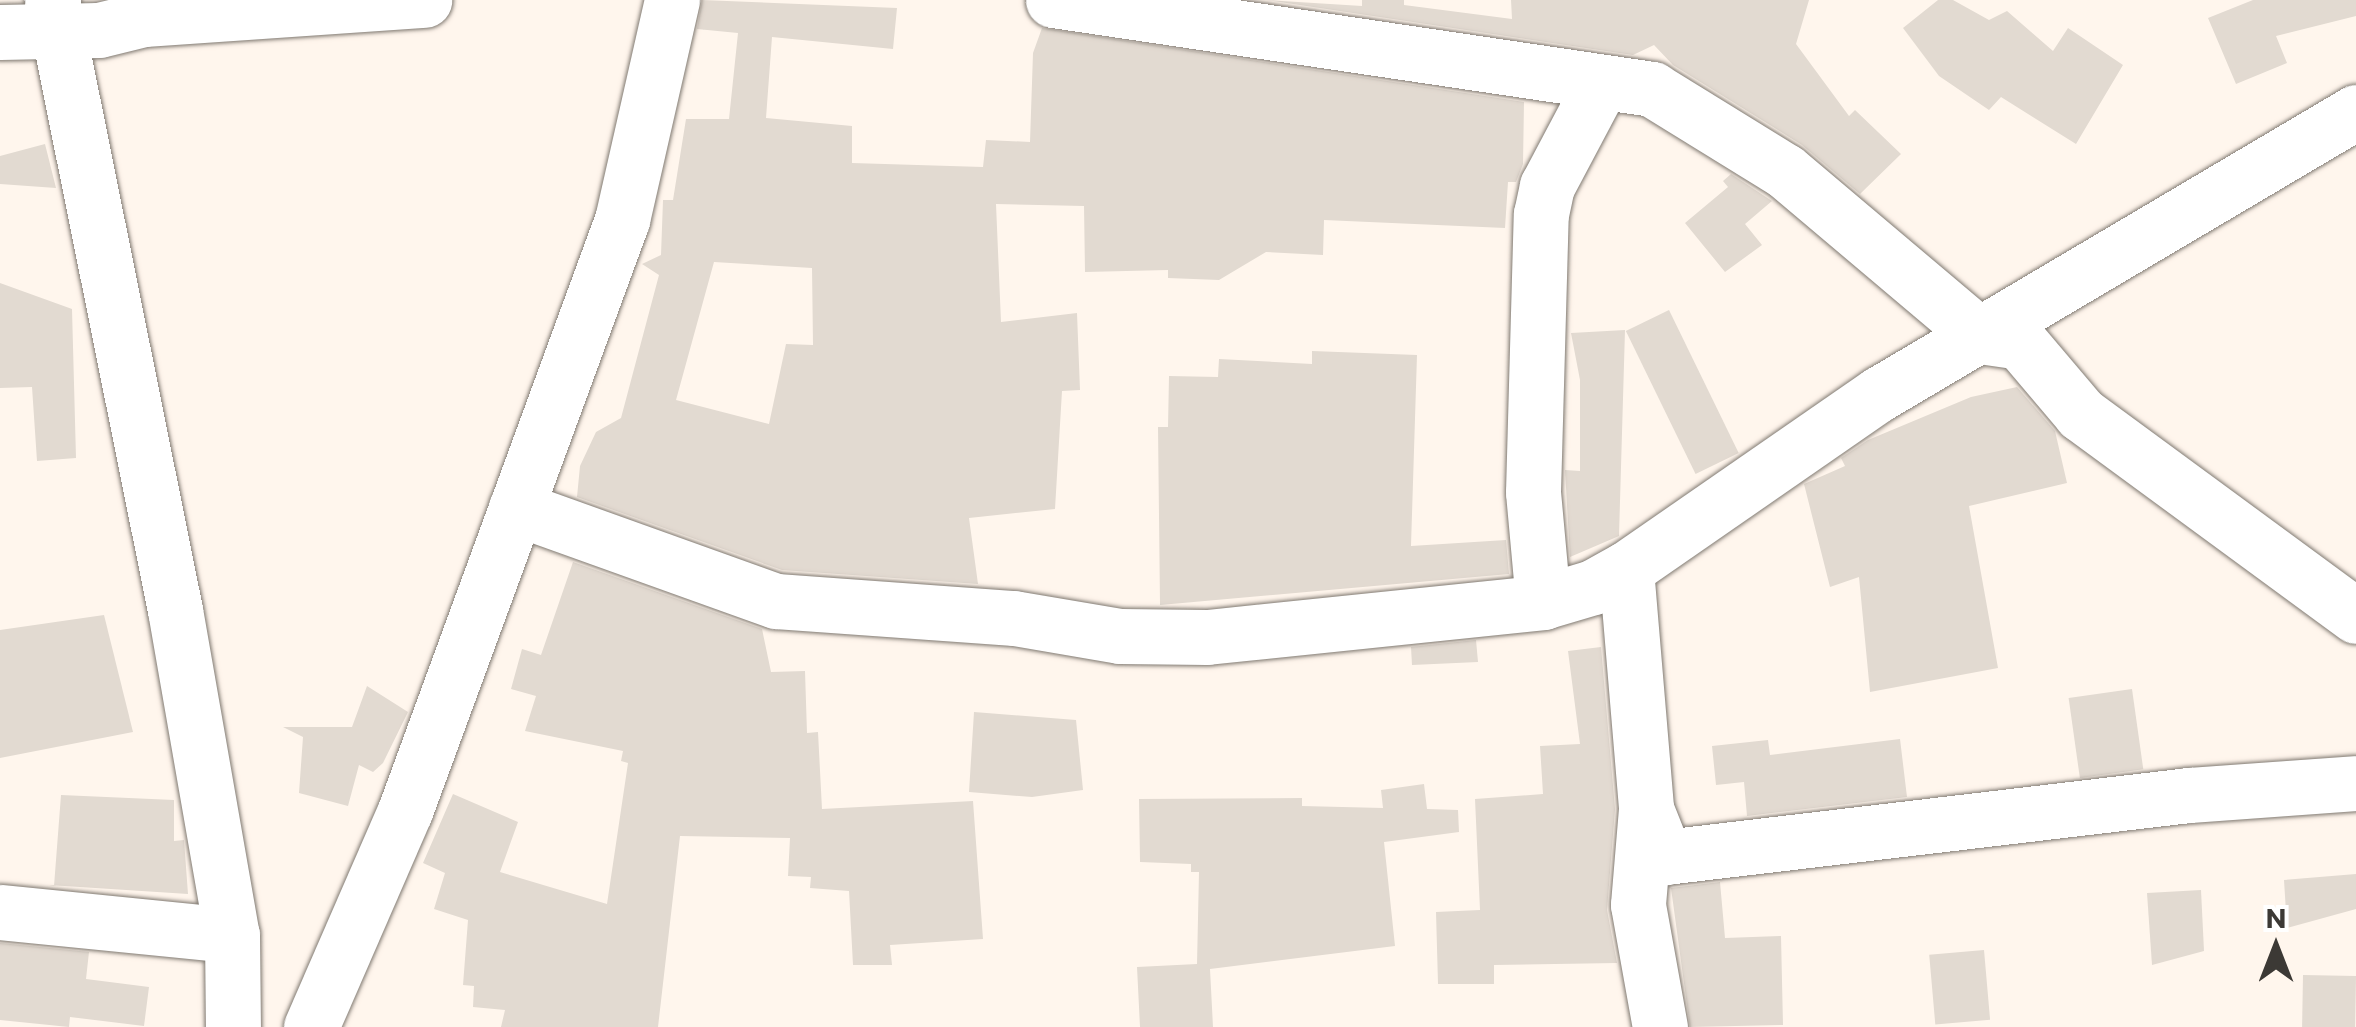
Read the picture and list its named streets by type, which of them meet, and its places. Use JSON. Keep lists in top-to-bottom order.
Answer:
{
  "north": "top"
}
